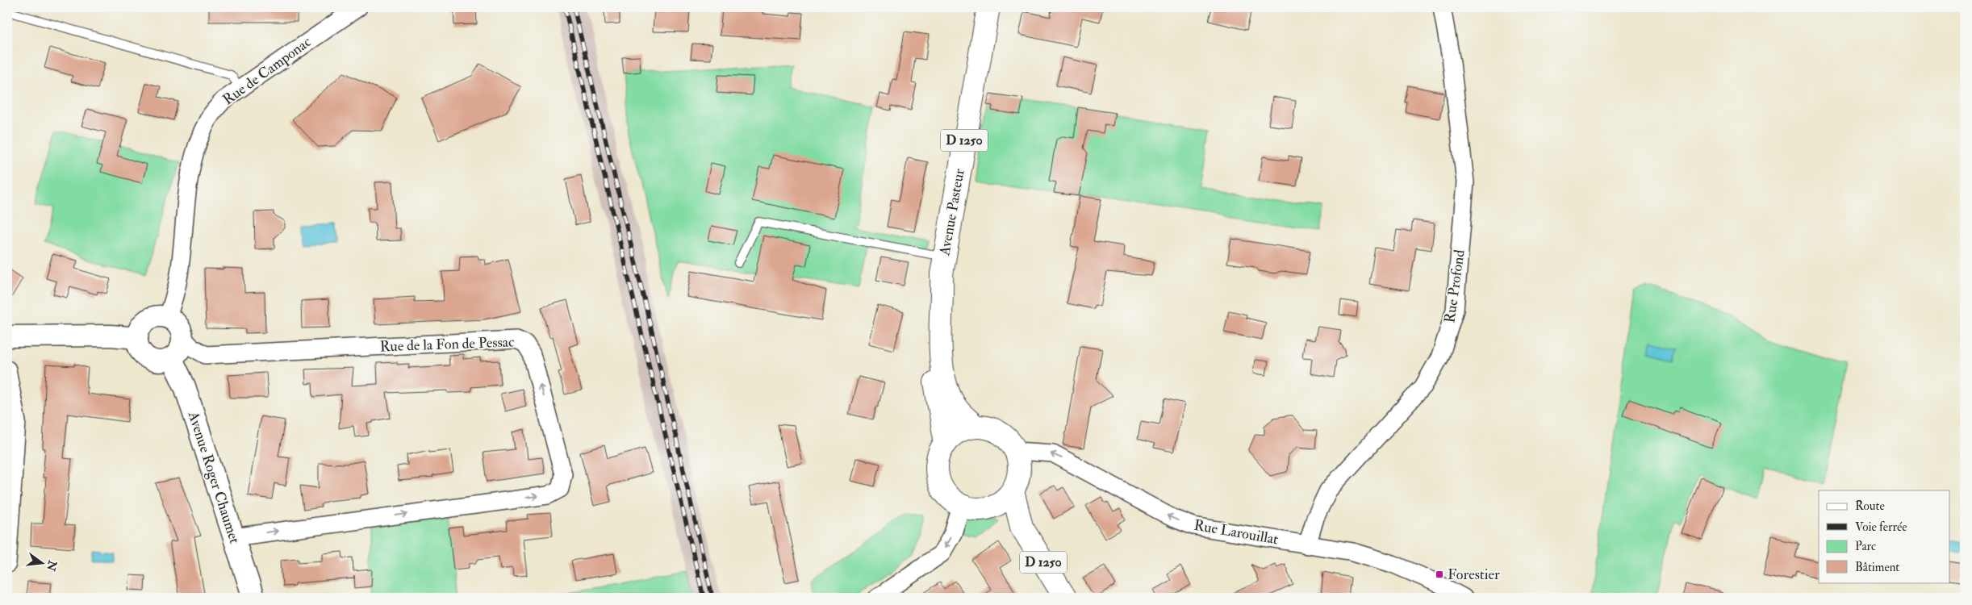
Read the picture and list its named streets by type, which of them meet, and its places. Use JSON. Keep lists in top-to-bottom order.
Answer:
{
  "streets": {
    "main road": ["D 1250", "Avenue Pasteur"],
    "street": [
      "Rue de Camponac",
      "Rue Profond",
      "Rue de la Fon de Pessac",
      "Avenue Roger Chaumet",
      "Rue Larouillat"
    ]
  },
  "crossings": [
    ["Rue de Camponac", "Rue de la Fon de Pessac"],
    ["Rue de Camponac", "Avenue Roger Chaumet"],
    ["D 1250", "Avenue Pasteur"],
    ["D 1250", "Rue Larouillat"],
    ["Avenue Pasteur", "Rue Larouillat"],
    ["Rue Profond", "Rue Larouillat"],
    ["Rue de la Fon de Pessac", "Avenue Roger Chaumet"]
  ],
  "one_way": ["Rue Larouillat"],
  "places": {
    "transit": ["Forestier"]
  },
  "legend": [
    "Route",
    "Voie ferrée",
    "Parc",
    "Bâtiment"
  ],
  "north": "right"
}
